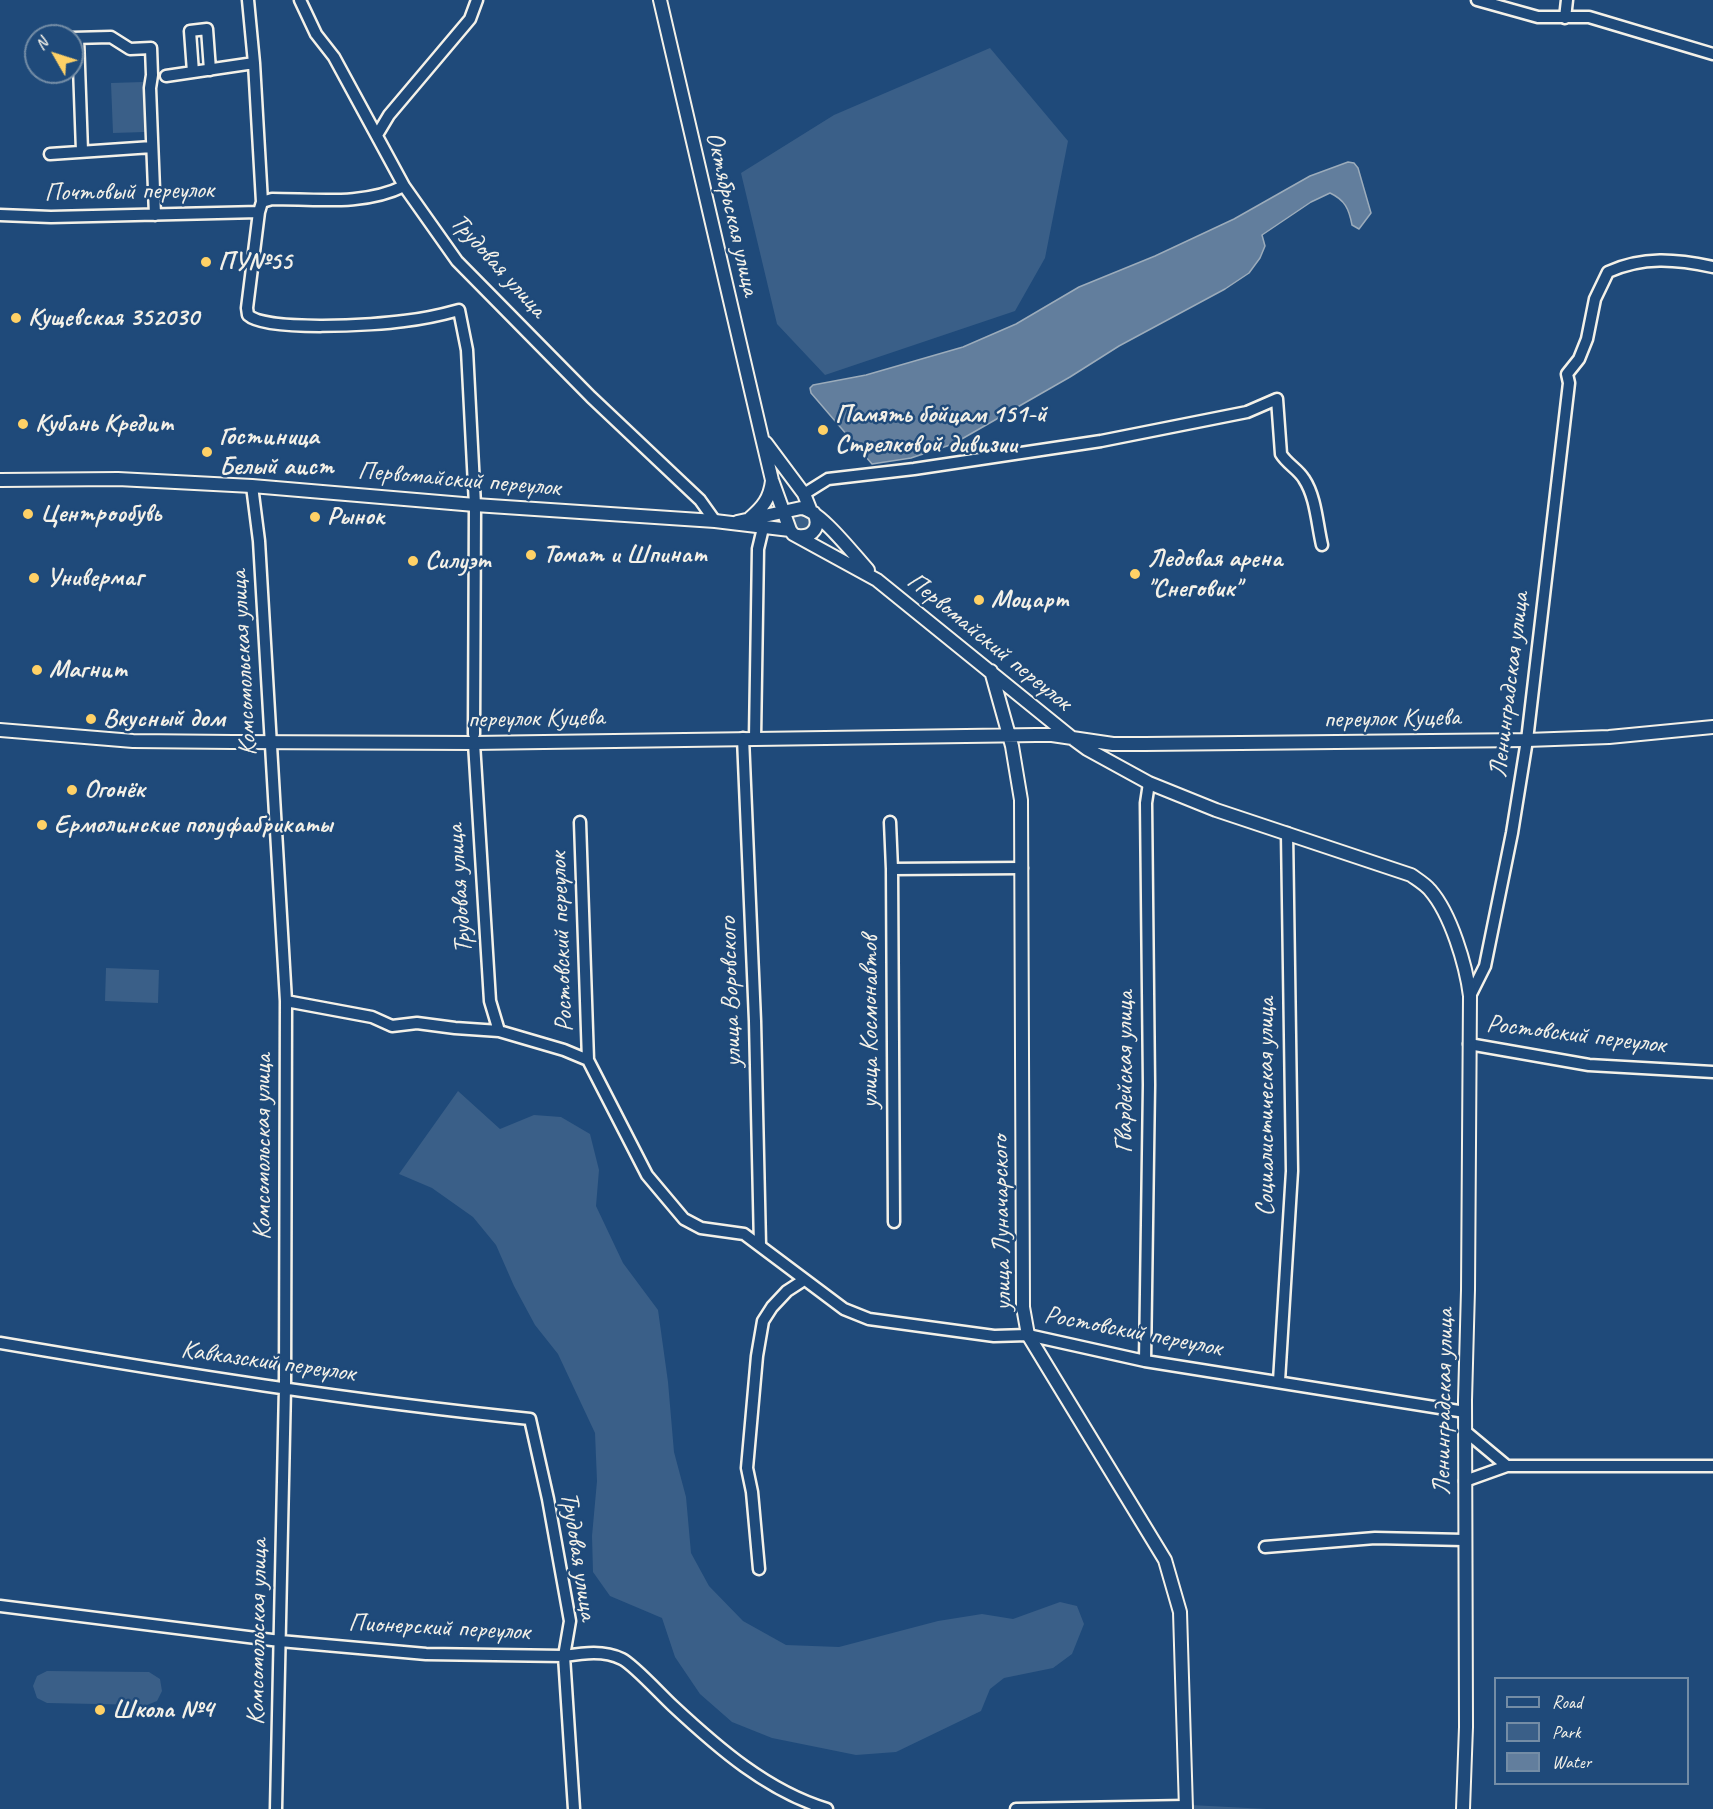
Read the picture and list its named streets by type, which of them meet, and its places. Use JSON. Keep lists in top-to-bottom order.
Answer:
{
  "streets": {
    "street": [
      "Почтовый переулок",
      "Октябрьская улица",
      "Трудовая улица",
      "Первомайский переулок",
      "Комсомольская улица",
      "Ленинградская улица",
      "переулок Куцева",
      "Ростовский переулок",
      "улица Воровского",
      "улица Космонавтов",
      "Гвардейская улица",
      "Социалистическая улица",
      "улица Луначарского",
      "Кавказский переулок",
      "Пионерский переулок"
    ]
  },
  "crossings": [
    ["Почтовый переулок", "Трудовая улица"],
    ["Октябрьская улица", "Первомайский переулок"],
    ["Трудовая улица", "Первомайский переулок"],
    ["Трудовая улица", "переулок Куцева"],
    ["Трудовая улица", "Ростовский переулок"],
    ["Трудовая улица", "Кавказский переулок"],
    ["Трудовая улица", "Пионерский переулок"],
    ["Первомайский переулок", "Комсомольская улица"],
    ["Первомайский переулок", "переулок Куцева"],
    ["Первомайский переулок", "улица Воровского"],
    ["Первомайский переулок", "улица Луначарского"],
    ["Комсомольская улица", "переулок Куцева"],
    ["Комсомольская улица", "Ростовский переулок"],
    ["Комсомольская улица", "Кавказский переулок"],
    ["Комсомольская улица", "Пионерский переулок"],
    ["Ленинградская улица", "переулок Куцева"],
    ["Ленинградская улица", "Ростовский переулок"],
    ["переулок Куцева", "улица Воровского"],
    ["переулок Куцева", "Гвардейская улица"],
    ["переулок Куцева", "Социалистическая улица"],
    ["переулок Куцева", "улица Луначарского"],
    ["Ростовский переулок", "улица Воровского"],
    ["Ростовский переулок", "Гвардейская улица"],
    ["Ростовский переулок", "Социалистическая улица"],
    ["Ростовский переулок", "улица Луначарского"]
  ],
  "places": [
    "ПУ№55",
    "Кущевская 352030",
    "Кубань Кредит",
    "Память бойцам 151-й Стрелковой дивизии",
    "Гостиница Белый аист",
    "Центрообувь",
    "Рынок",
    "Томат и Шпинат",
    "Силуэт",
    "Ледовая арена \"Снеговик\"",
    "Универмаг",
    "Моцарт",
    "Магнит",
    "Вкусный дом",
    "Огонёк",
    "Ермолинские полуфабрикаты",
    "Школа №4"
  ],
  "legend": ["Road", "Park", "Water"],
  "north": "top left"
}
